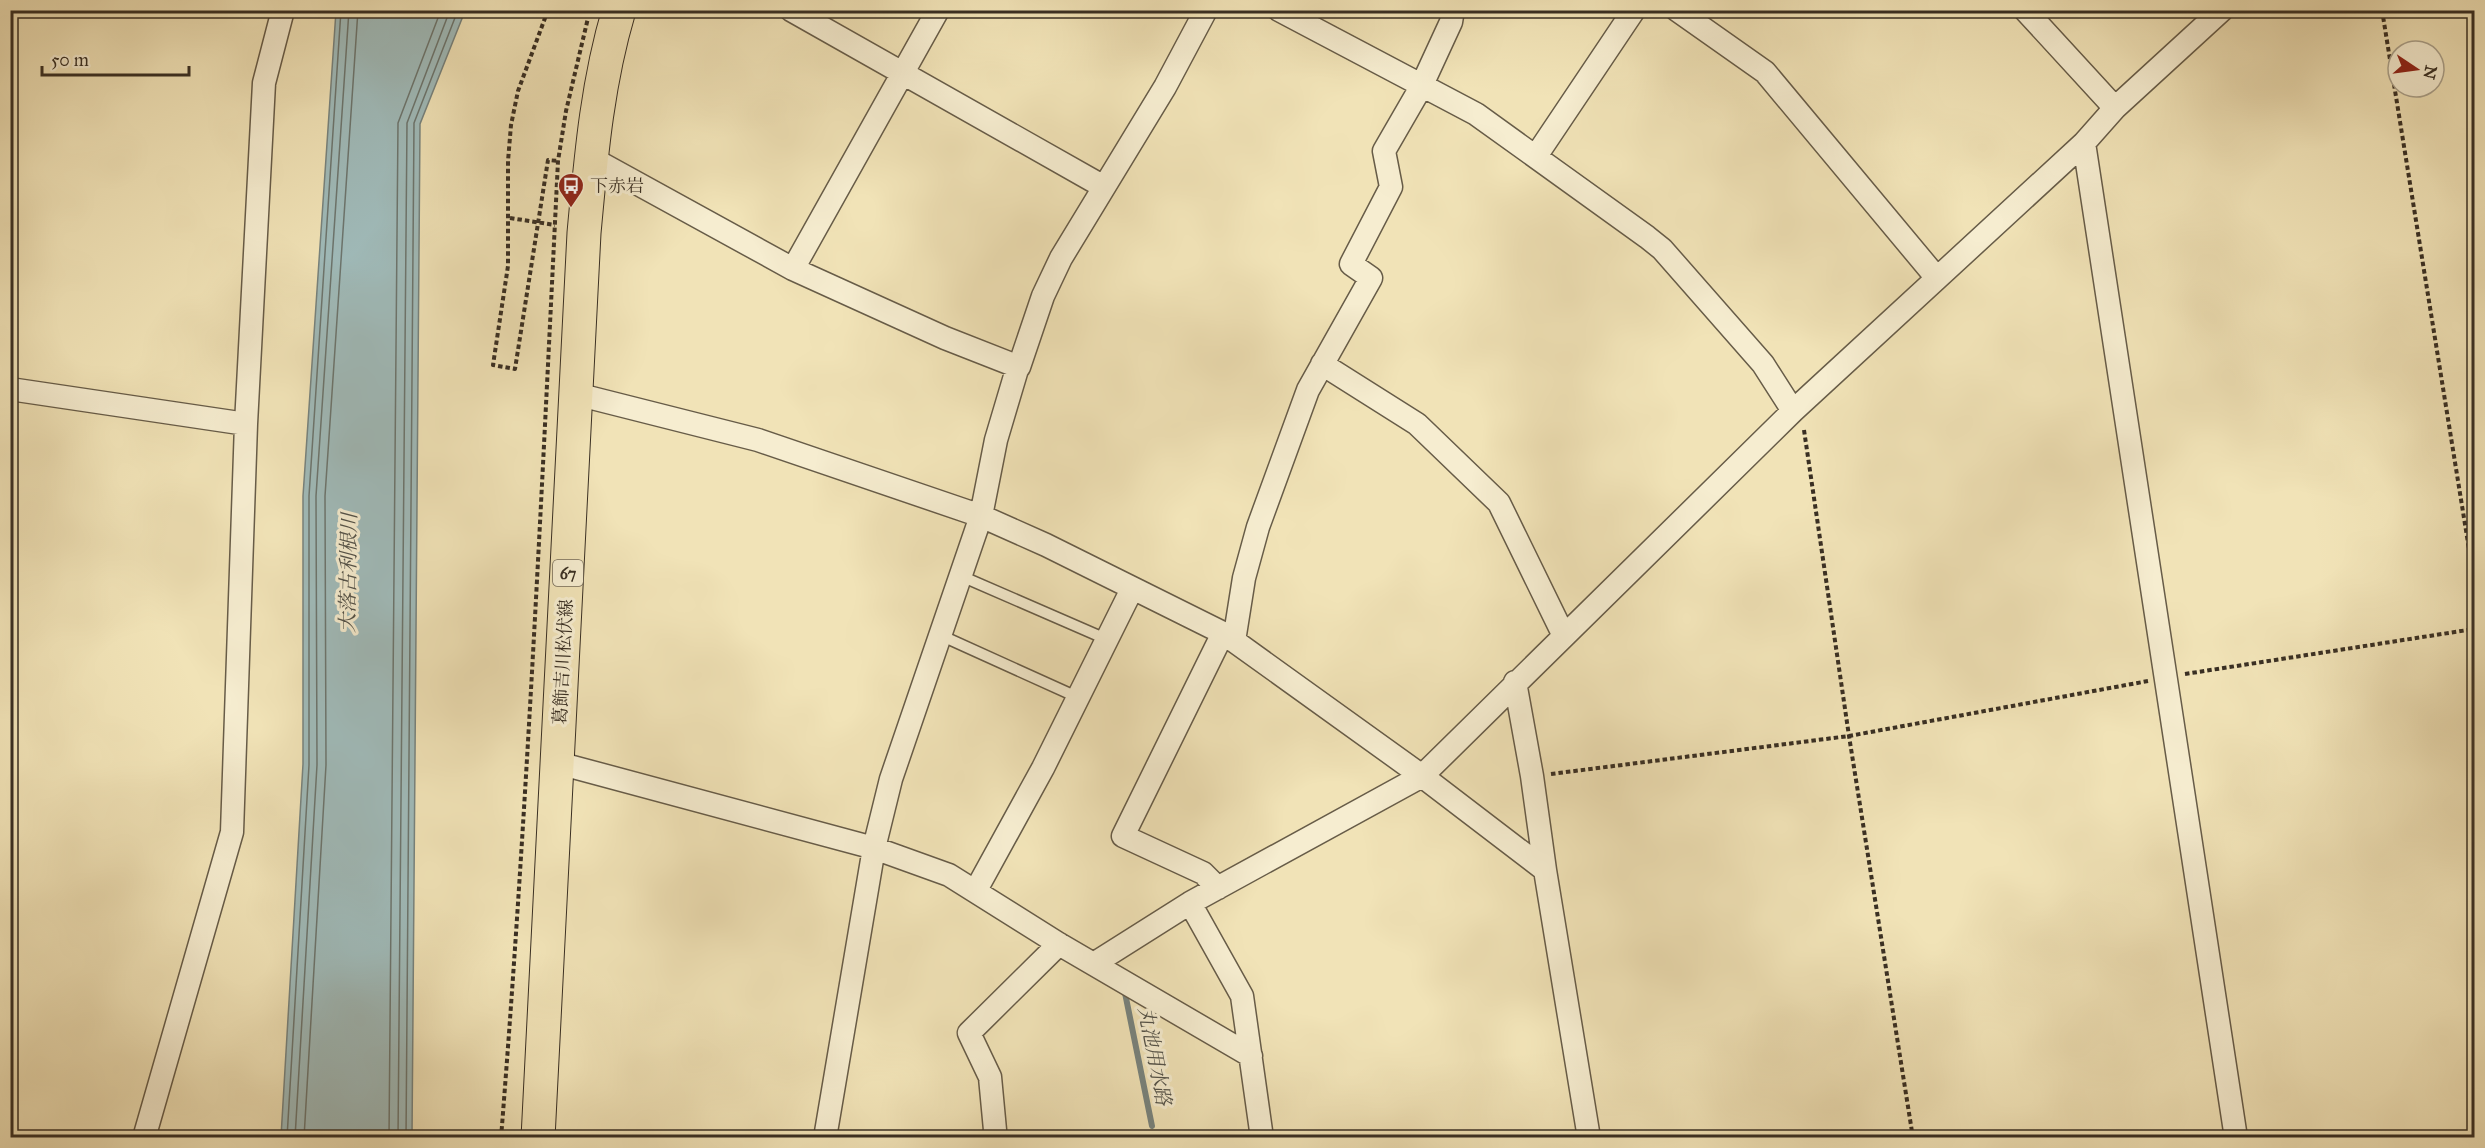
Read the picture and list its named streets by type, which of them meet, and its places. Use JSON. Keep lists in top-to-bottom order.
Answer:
{
  "streets": {
    "main road": ["67", "葛飾吉川松伏線"]
  },
  "water": ["大落古利根川", "丸池用水路"],
  "places": {
    "bus stop": ["下赤岩"]
  },
  "scale_bar": "50 m",
  "north": "right"
}
